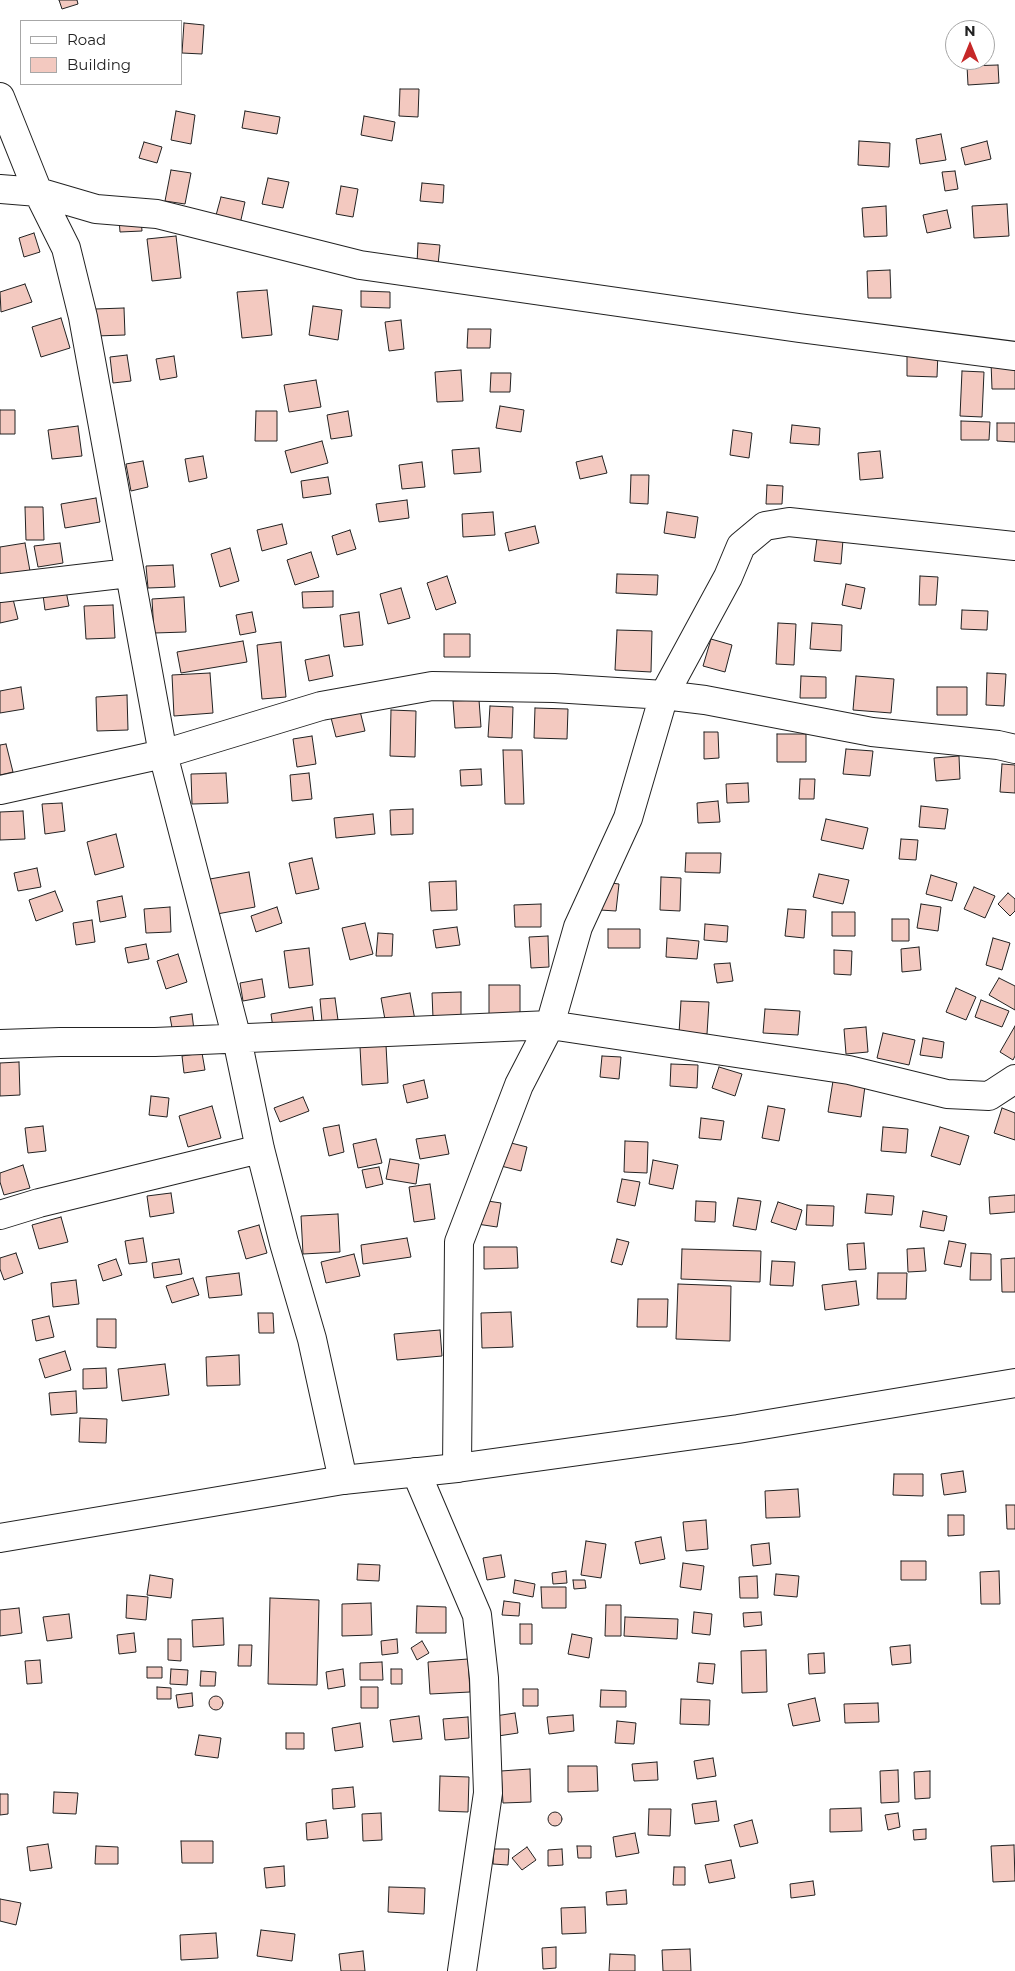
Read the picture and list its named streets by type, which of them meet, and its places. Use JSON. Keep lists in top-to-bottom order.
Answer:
{
  "legend": ["Road", "Building"],
  "north": "top"
}
